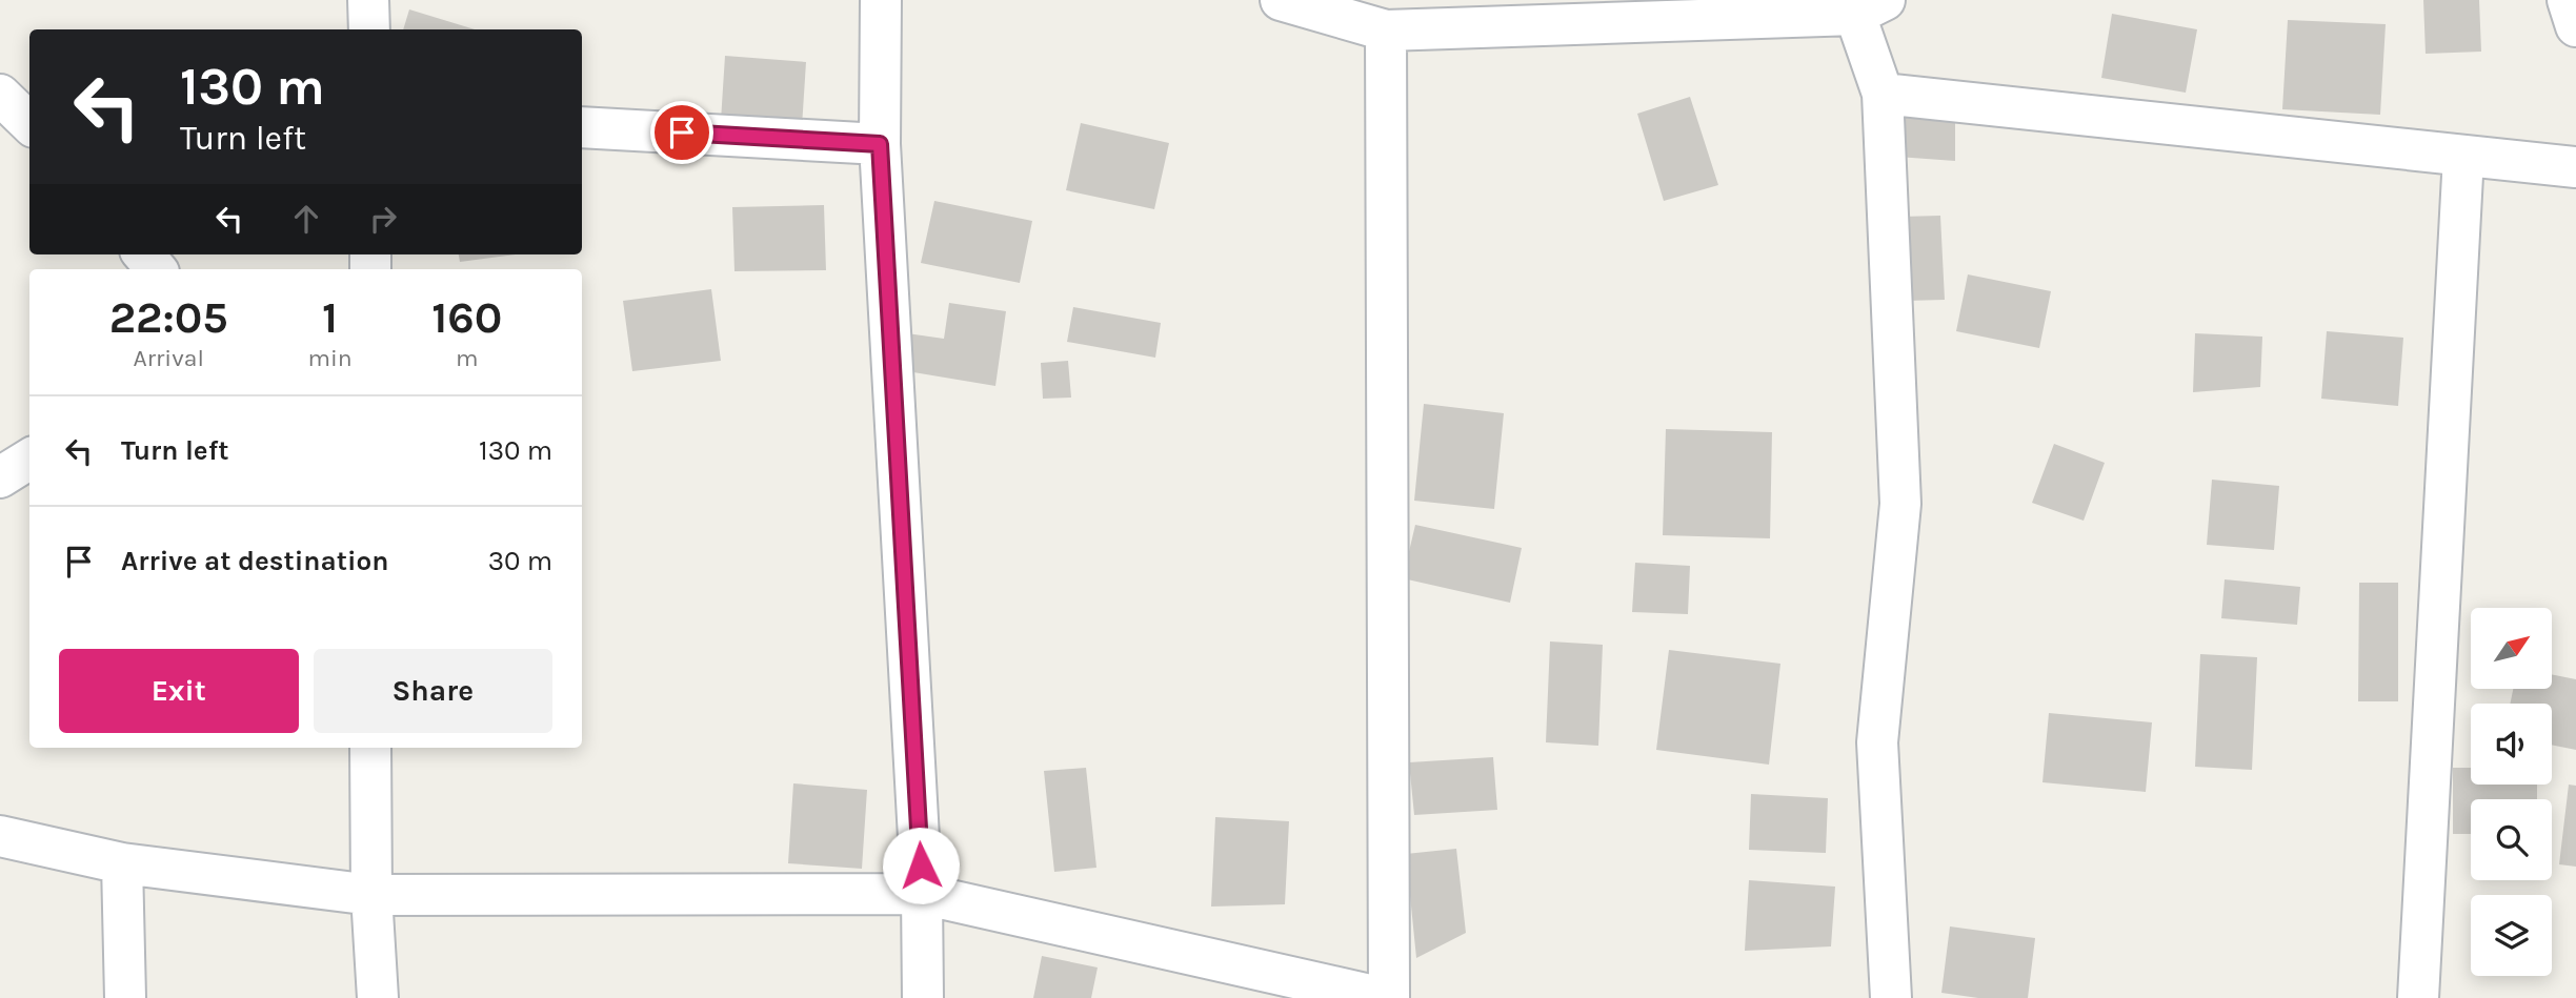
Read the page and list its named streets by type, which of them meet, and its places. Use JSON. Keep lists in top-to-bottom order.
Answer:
{
  "north": "top right",
  "page": {
    "turn": ["130 m", "Turn left"],
    "eta": [
      "22:05",
      "Arrival",
      "1",
      "min",
      "160",
      "m"
    ],
    "list": [
      {
        "name": "Turn left",
        "value": "130 m"
      },
      {
        "name": "Arrive at destination",
        "value": "30 m"
      }
    ],
    "buttons": ["Exit", "Share"]
  }
}
